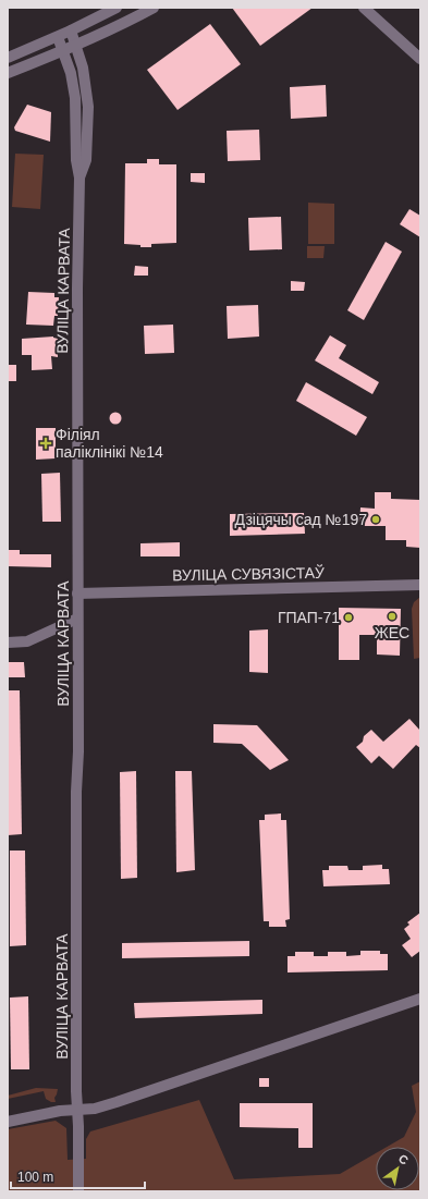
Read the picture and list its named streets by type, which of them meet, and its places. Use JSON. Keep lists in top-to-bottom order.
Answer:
{
  "streets": {
    "street": ["ВУЛІЦА КАРВАТА", "ВУЛІЦА СУВЯЗІСТАЎ"]
  },
  "crossings": [
    ["ВУЛІЦА КАРВАТА", "ВУЛІЦА СУВЯЗІСТАЎ"]
  ],
  "places": {
    "health": ["Філіял паліклінікі №14"],
    "other": ["Дзіцячы сад №197", "ЖЕС", "ГПАП-71"]
  },
  "scale_bar": "100 m",
  "north": "top right"
}
